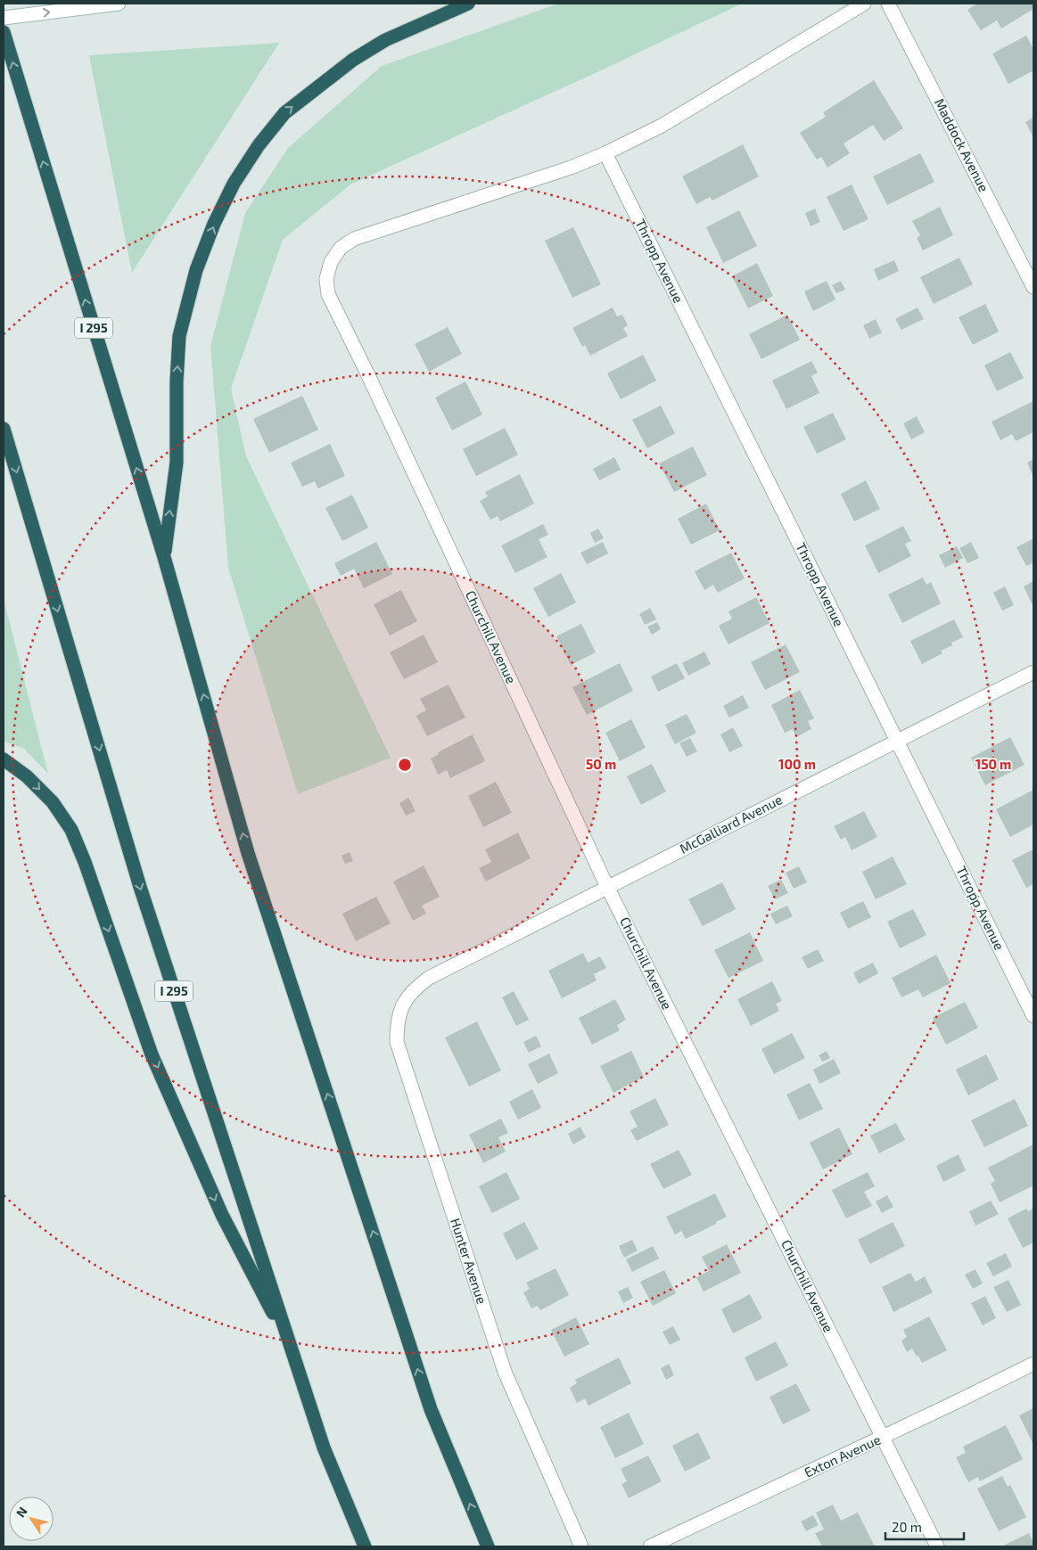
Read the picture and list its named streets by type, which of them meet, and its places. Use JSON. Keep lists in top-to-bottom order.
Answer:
{
  "streets": {
    "highway": ["I 295"],
    "street": [
      "Maddock Avenue",
      "Thropp Avenue",
      "Churchill Avenue",
      "McGalliard Avenue",
      "Hunter Avenue",
      "Exton Avenue"
    ]
  },
  "crossings": [
    ["Thropp Avenue", "Churchill Avenue"],
    ["Thropp Avenue", "McGalliard Avenue"],
    ["Churchill Avenue", "McGalliard Avenue"],
    ["Churchill Avenue", "Exton Avenue"],
    ["McGalliard Avenue", "Hunter Avenue"]
  ],
  "scale_bar": "20 m",
  "north": "top left",
  "rings": ["50 m", "100 m", "150 m"]
}
